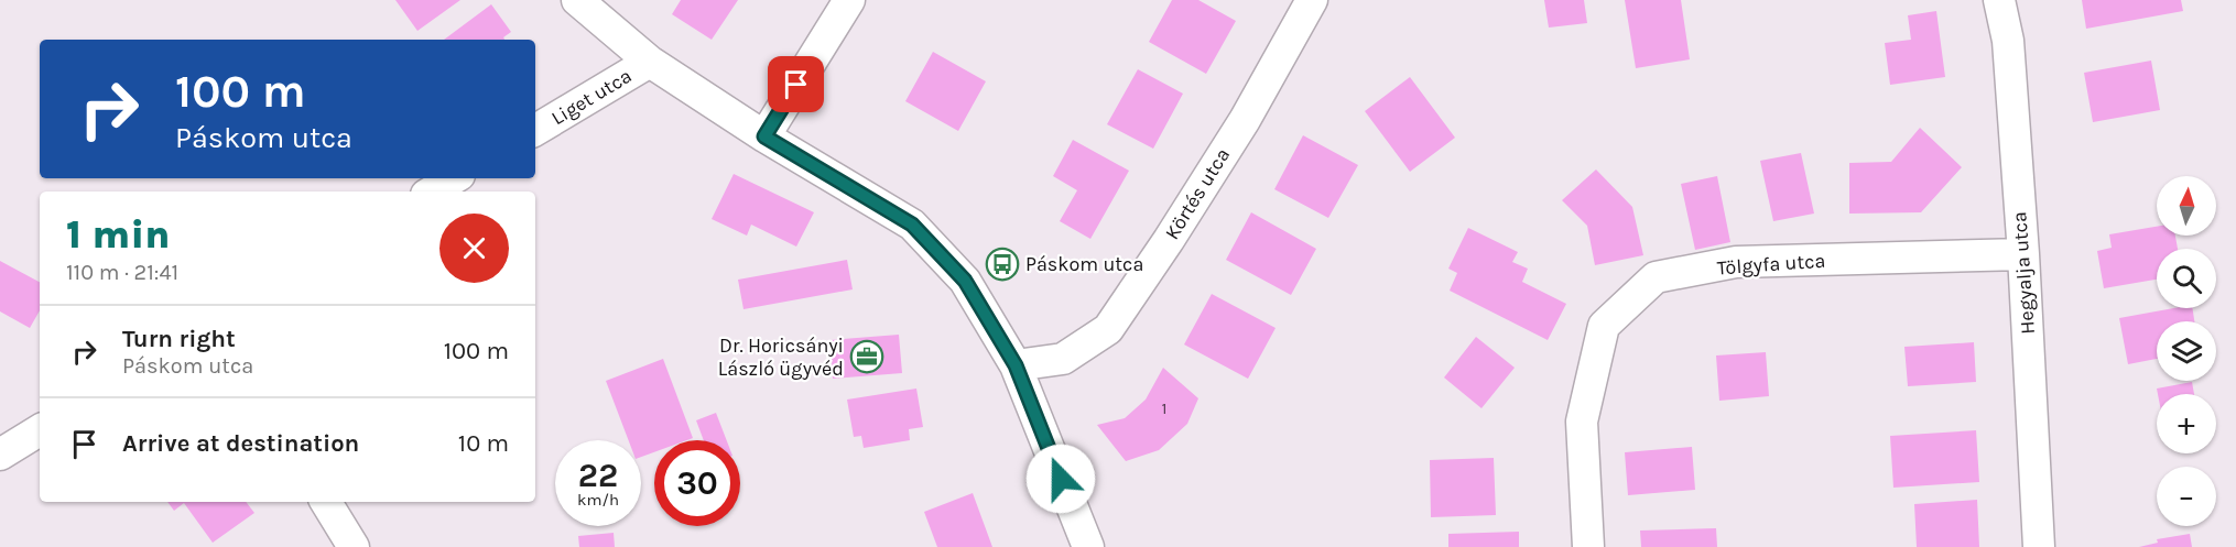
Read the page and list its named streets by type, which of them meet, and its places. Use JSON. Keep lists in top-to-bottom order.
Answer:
{
  "streets": {
    "street": [
      "Liget utca",
      "Körtés utca",
      "Tölgyfa utca",
      "Hegyalja utca"
    ]
  },
  "crossings": [
    ["Tölgyfa utca", "Hegyalja utca"]
  ],
  "places": {
    "bus stop": ["Páskom utca"],
    "office": ["Dr. Horicsányi László ügyvéd"]
  },
  "house_numbers": ["1"],
  "north": "top",
  "page": {
    "turn": ["100 m", "Páskom utca"],
    "map_buttons": ["+", "−"],
    "heading": ["1 min", "110 m · 21:41"],
    "list": [
      {
        "name": "Turn right",
        "note": "Páskom utca",
        "value": "100 m"
      },
      {
        "name": "Arrive at destination",
        "value": "10 m"
      }
    ],
    "speed": "22 km/h",
    "limit": "30"
  }
}
